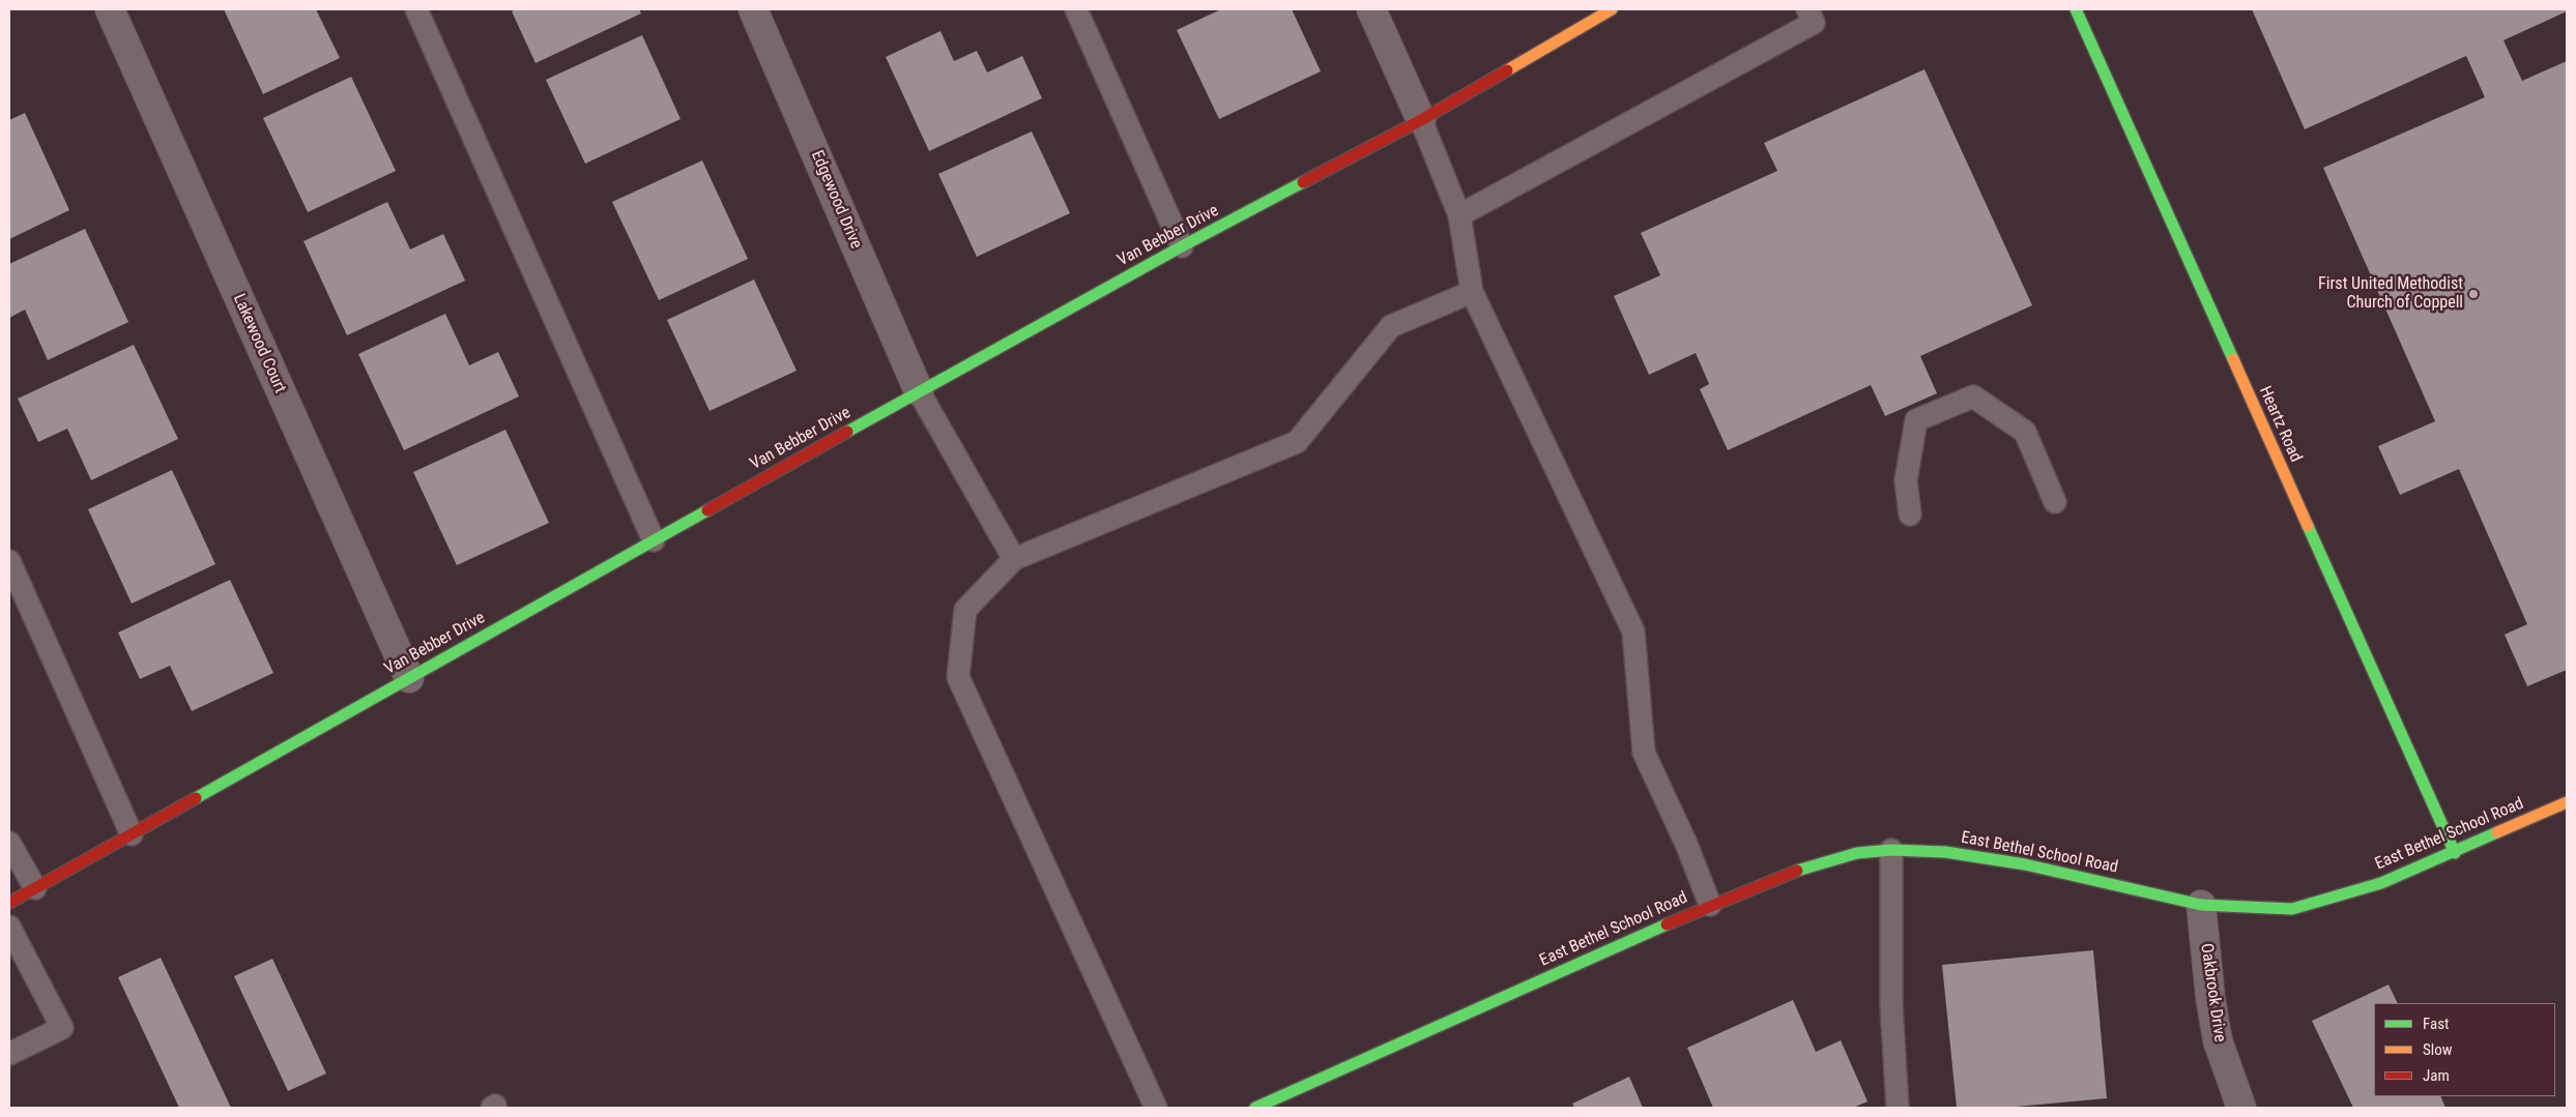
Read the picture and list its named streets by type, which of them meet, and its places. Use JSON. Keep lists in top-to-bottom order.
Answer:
{
  "streets": {
    "street": [
      "Edgewood Drive",
      "Van Bebber Drive",
      "Lakewood Court",
      "Heartz Road",
      "East Bethel School Road",
      "Oakbrook Drive"
    ]
  },
  "crossings": [
    ["Edgewood Drive", "Van Bebber Drive"],
    ["Van Bebber Drive", "Lakewood Court"],
    ["Heartz Road", "East Bethel School Road"],
    ["East Bethel School Road", "Oakbrook Drive"]
  ],
  "places": ["First United Methodist Church of Coppell"],
  "legend": ["Fast", "Slow", "Jam"]
}
